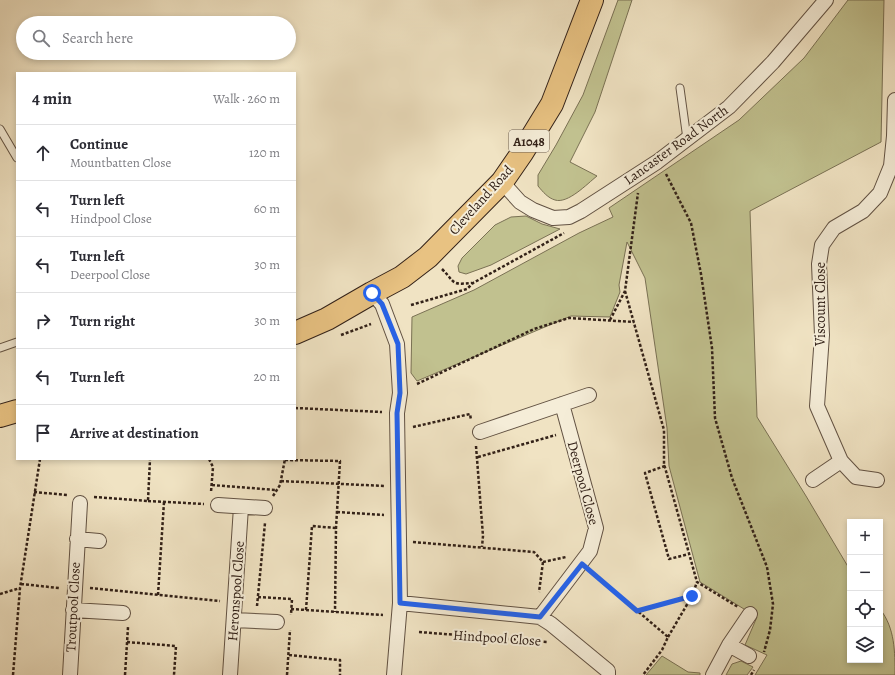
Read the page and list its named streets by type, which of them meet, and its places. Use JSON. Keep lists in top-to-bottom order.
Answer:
{
  "streets": {
    "main road": ["A1048", "Cleveland Road"],
    "street": [
      "Lancaster Road North",
      "Viscount Close",
      "Deerpool Close",
      "Heronspool Close",
      "Troutpool Close",
      "Hindpool Close"
    ]
  },
  "crossings": [
    ["Lancaster Road North", "Cleveland Road"],
    ["Deerpool Close", "Hindpool Close"]
  ],
  "page": {
    "search": "Search here",
    "heading": ["4 min", "Walk · 260 m"],
    "list": [
      ["Continue", "Mountbatten Close", "120 m"],
      ["Turn left", "Hindpool Close", "60 m"],
      ["Turn left", "Deerpool Close", "30 m"],
      ["Turn right", "30 m"],
      ["Turn left", "20 m"],
      "Arrive at destination"
    ],
    "map_buttons": ["+", "−"]
  }
}
